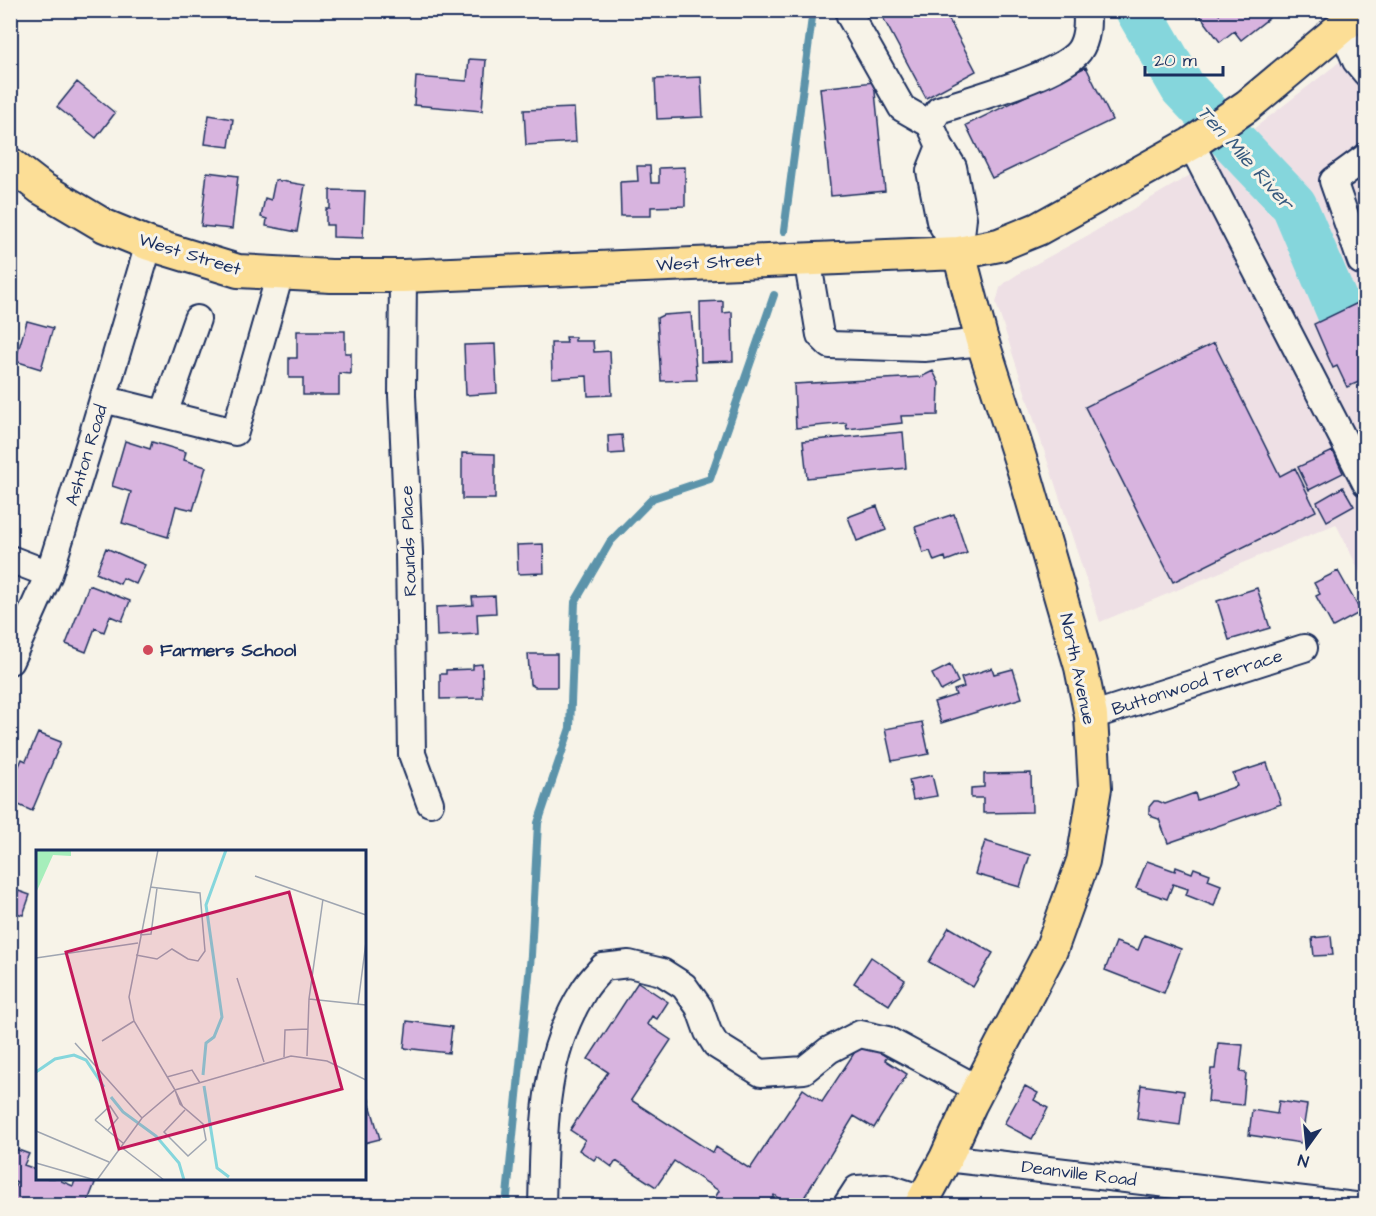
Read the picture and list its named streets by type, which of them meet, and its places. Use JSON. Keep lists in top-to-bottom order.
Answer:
{
  "streets": {
    "main road": ["West Street", "North Avenue"],
    "street": [
      "Ashton Road",
      "Rounds Place",
      "Buttonwood Terrace",
      "Deanville Road"
    ]
  },
  "crossings": [
    ["West Street", "Ashton Road"],
    ["West Street", "Rounds Place"],
    ["West Street", "North Avenue"],
    ["North Avenue", "Buttonwood Terrace"],
    ["North Avenue", "Deanville Road"]
  ],
  "water": ["Ten Mile River"],
  "places": ["Farmers School"],
  "scale_bar": "20 m",
  "north": "bottom"
}
